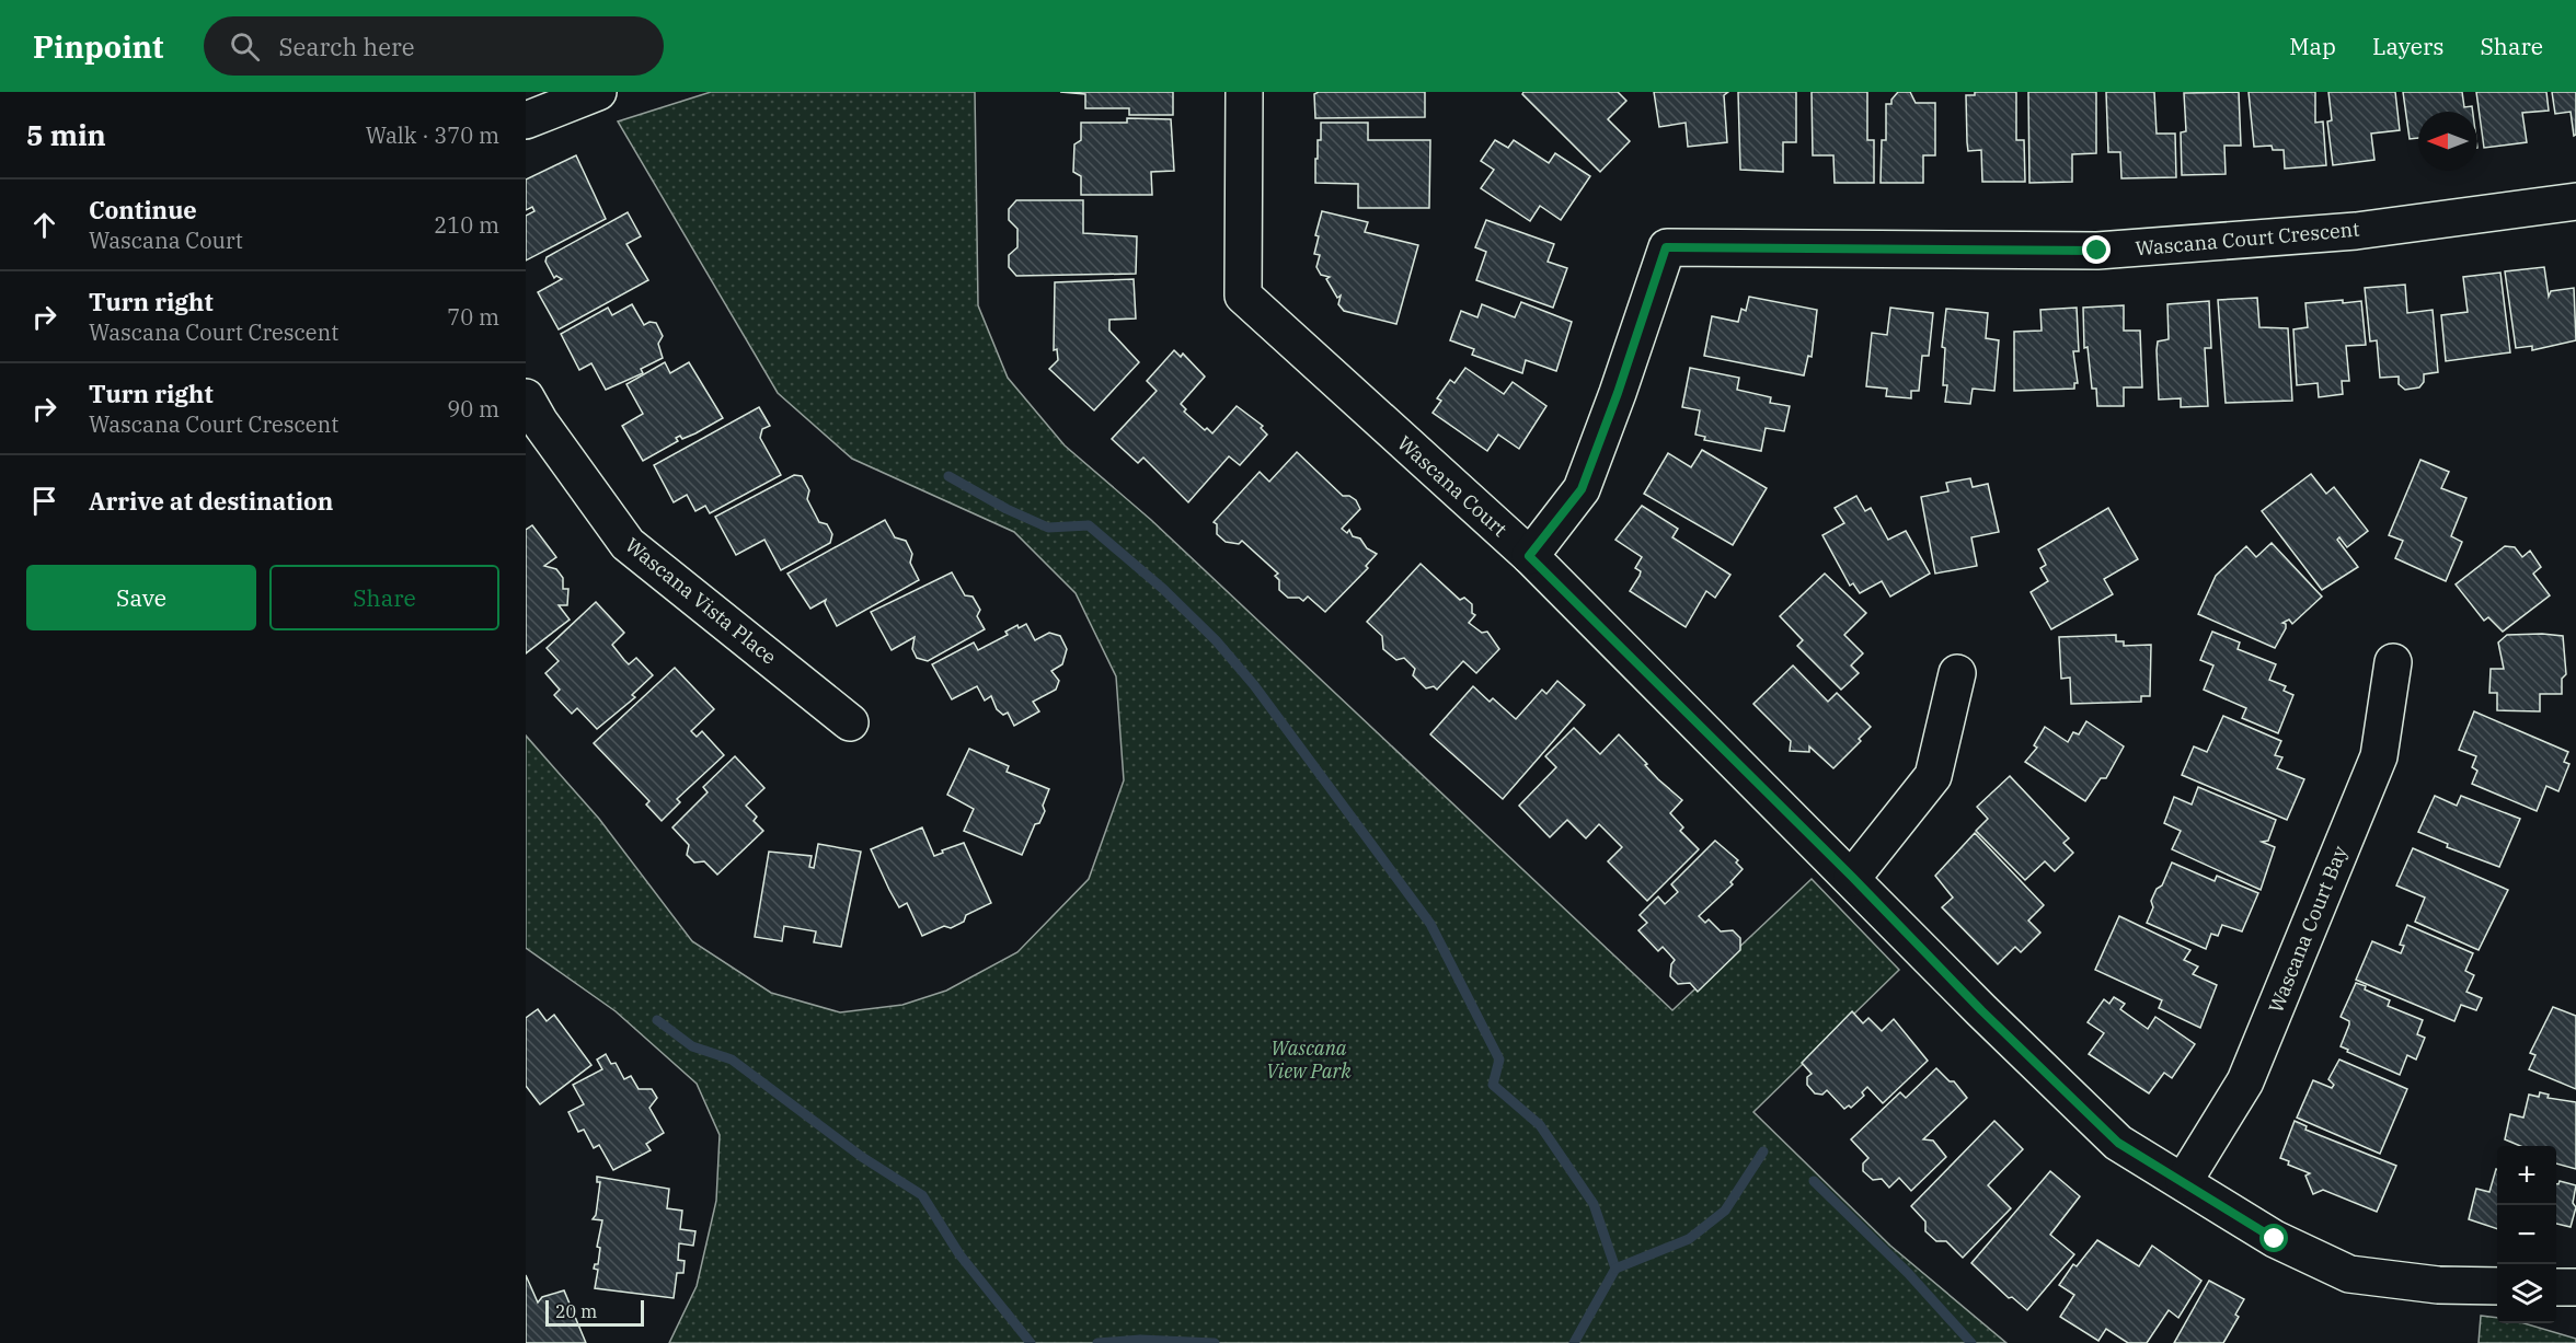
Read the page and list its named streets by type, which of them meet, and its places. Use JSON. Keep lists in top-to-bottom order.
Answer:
{
  "streets": {
    "street": [
      "Wascana Court Crescent",
      "Wascana Court",
      "Wascana Vista Place",
      "Wascana Court Bay"
    ]
  },
  "crossings": [
    ["Wascana Court Crescent", "Wascana Court"],
    ["Wascana Court", "Wascana Court Bay"]
  ],
  "parks": ["Wascana View Park"],
  "scale_bar": "20 m",
  "north": "left",
  "page": {
    "header": "Pinpoint",
    "search": "Search here",
    "nav": ["Map", "Layers", "Share"],
    "heading": ["5 min", "Walk · 370 m"],
    "list": [
      ["Continue", "Wascana Court", "210 m"],
      ["Turn right", "Wascana Court Crescent", "70 m"],
      ["Turn right", "Wascana Court Crescent", "90 m"],
      "Arrive at destination"
    ],
    "buttons": ["Save", "Share"],
    "map_buttons": ["+", "−"],
    "scale": "20 m"
  }
}
